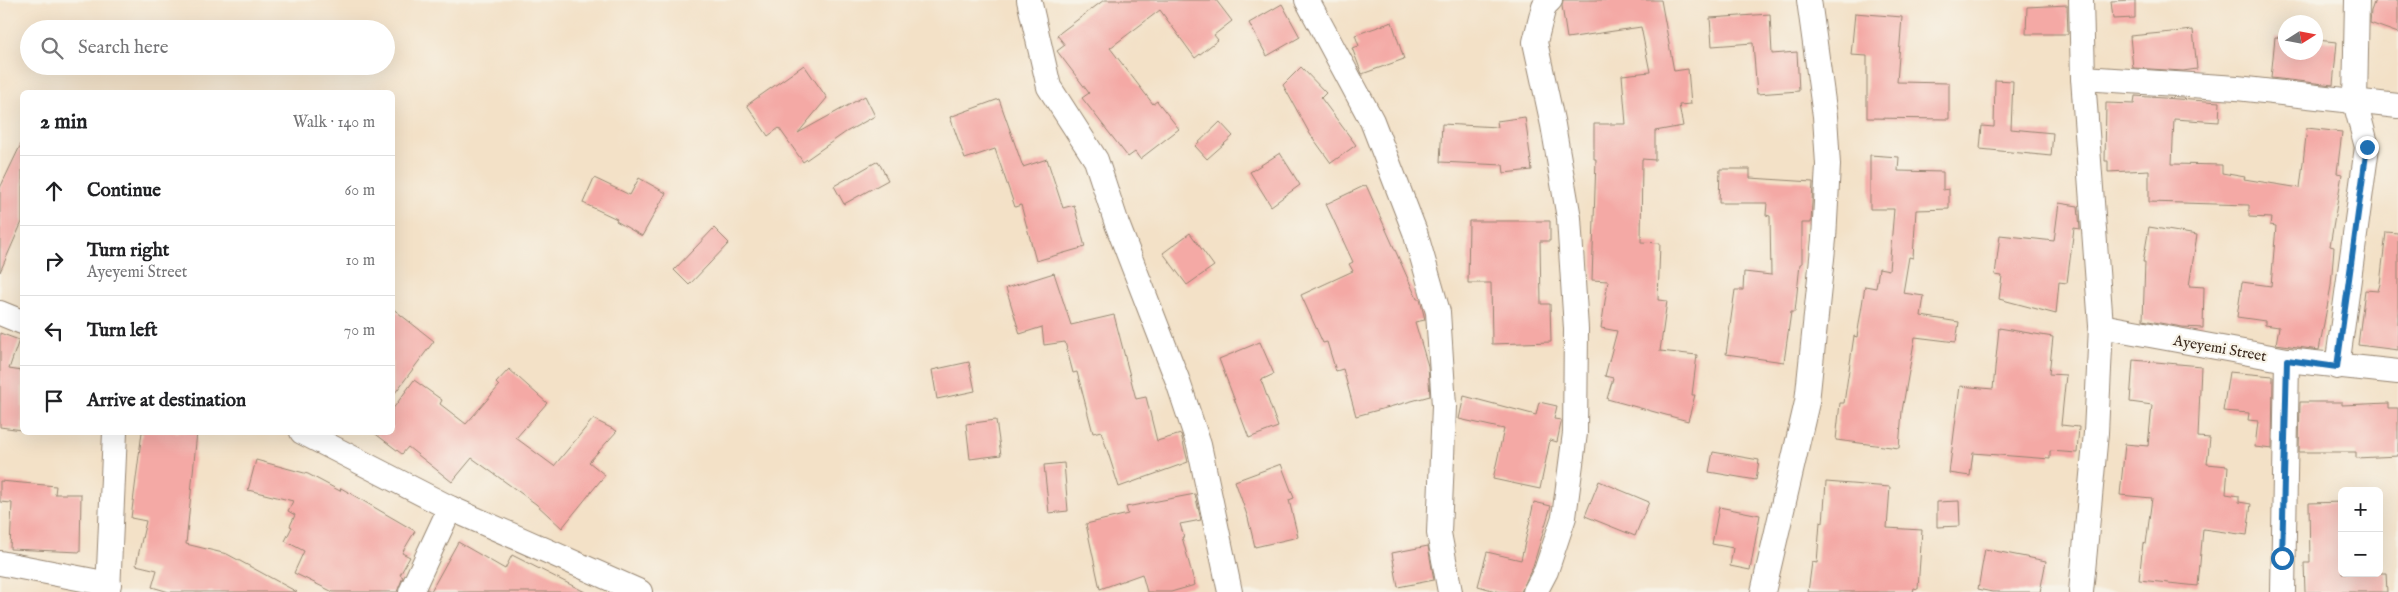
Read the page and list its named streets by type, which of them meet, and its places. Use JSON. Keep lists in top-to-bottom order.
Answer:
{
  "streets": {
    "street": ["Ayeyemi Street"]
  },
  "north": "right",
  "page": {
    "search": "Search here",
    "heading": ["2 min", "Walk · 140 m"],
    "list": [
      ["Continue", "60 m"],
      ["Turn right", "Ayeyemi Street", "10 m"],
      ["Turn left", "70 m"],
      "Arrive at destination"
    ],
    "map_buttons": ["+", "−"]
  }
}
